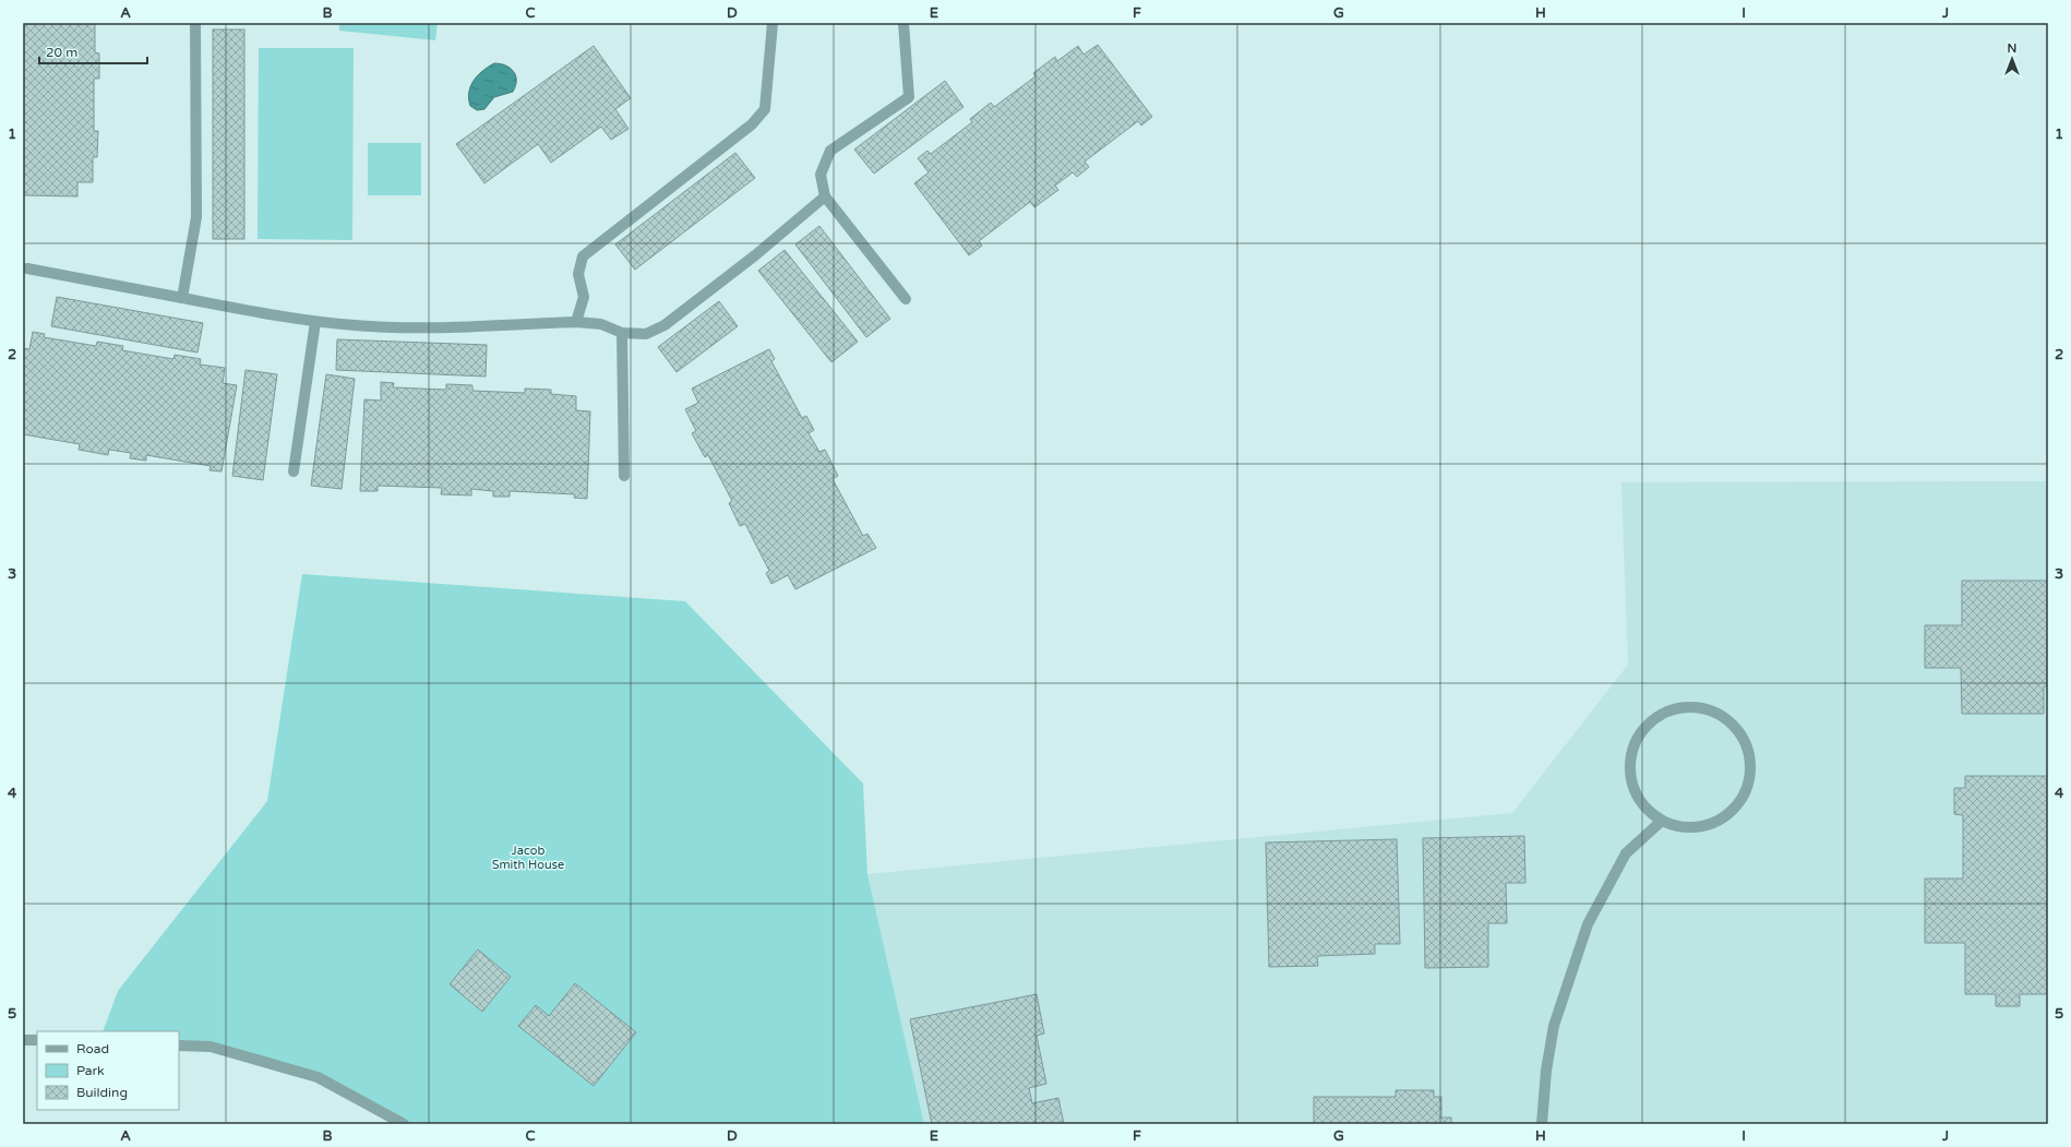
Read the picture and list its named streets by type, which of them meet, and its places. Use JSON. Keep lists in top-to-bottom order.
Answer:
{
  "parks": ["Jacob Smith House"],
  "legend": ["Road", "Park", "Building"],
  "scale_bar": "20 m",
  "north": "top",
  "grid": {
    "columns": [
      "A",
      "B",
      "C",
      "D",
      "E",
      "F",
      "G",
      "H",
      "I",
      "J"
    ],
    "rows": [
      "1",
      "2",
      "3",
      "4",
      "5"
    ]
  }
}
